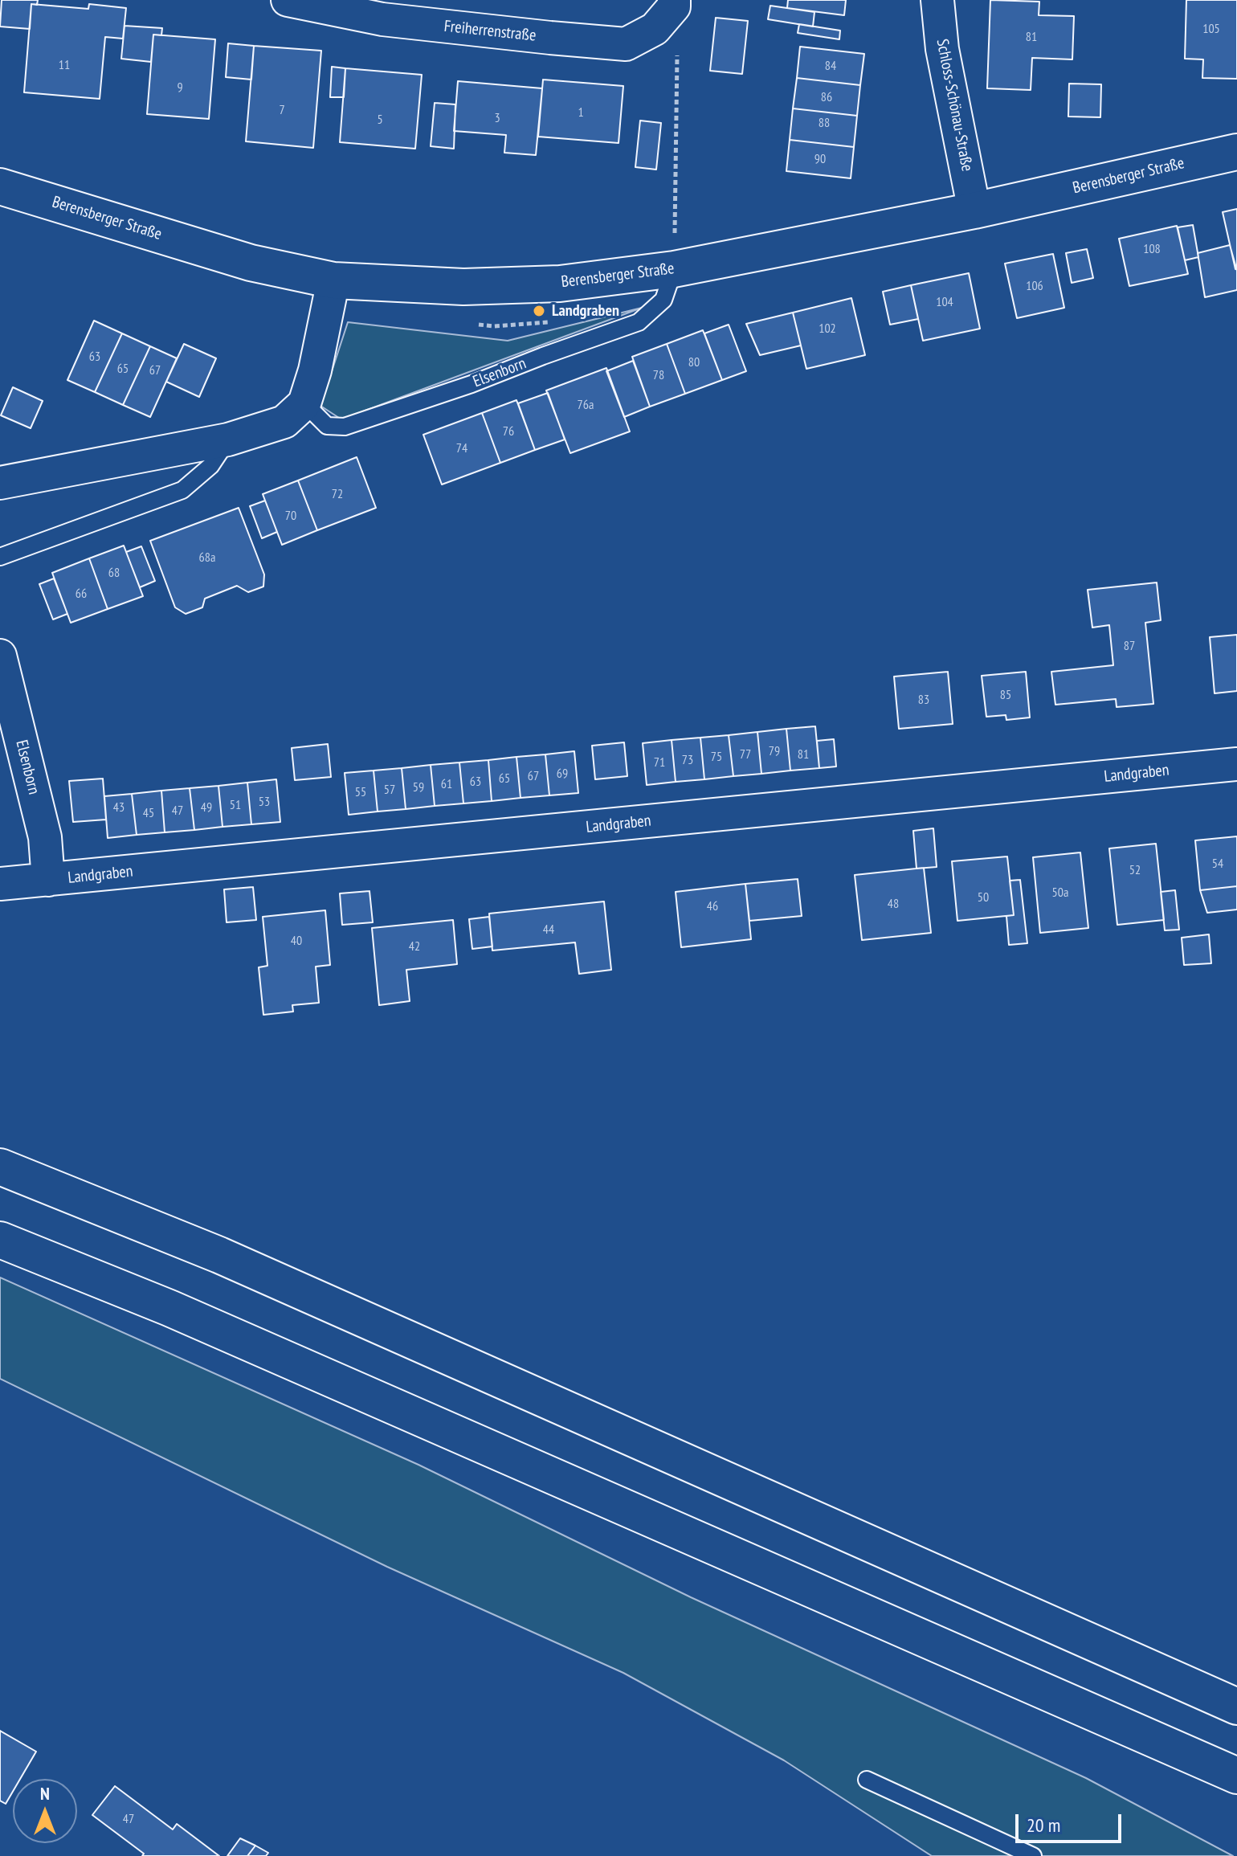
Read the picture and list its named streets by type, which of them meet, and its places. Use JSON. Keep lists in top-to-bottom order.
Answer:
{
  "streets": {
    "main road": ["Berensberger Straße"],
    "street": [
      "Freiherrenstraße",
      "Schloss-Schönau-Straße",
      "Elsenborn",
      "Landgraben"
    ]
  },
  "crossings": [
    ["Schloss-Schönau-Straße", "Berensberger Straße"],
    ["Berensberger Straße", "Elsenborn"],
    ["Elsenborn", "Landgraben"]
  ],
  "places": ["Landgraben"],
  "house_numbers": [
    "105",
    "81",
    "11",
    "84",
    "9",
    "86",
    "7",
    "1",
    "3",
    "5",
    "88",
    "90",
    "108",
    "106",
    "104",
    "102",
    "63",
    "80",
    "65",
    "67",
    "78",
    "76a",
    "76",
    "74",
    "72",
    "70",
    "68a",
    "68",
    "66",
    "87",
    "85",
    "83",
    "79",
    "77",
    "81",
    "75",
    "73",
    "71",
    "69",
    "67",
    "65",
    "63",
    "61",
    "59",
    "57",
    "55",
    "53",
    "51",
    "43",
    "49",
    "47",
    "45",
    "54",
    "52",
    "50a",
    "50",
    "48",
    "46",
    "44",
    "40",
    "42",
    "47"
  ],
  "scale_bar": "20 m",
  "north": "top"
}
